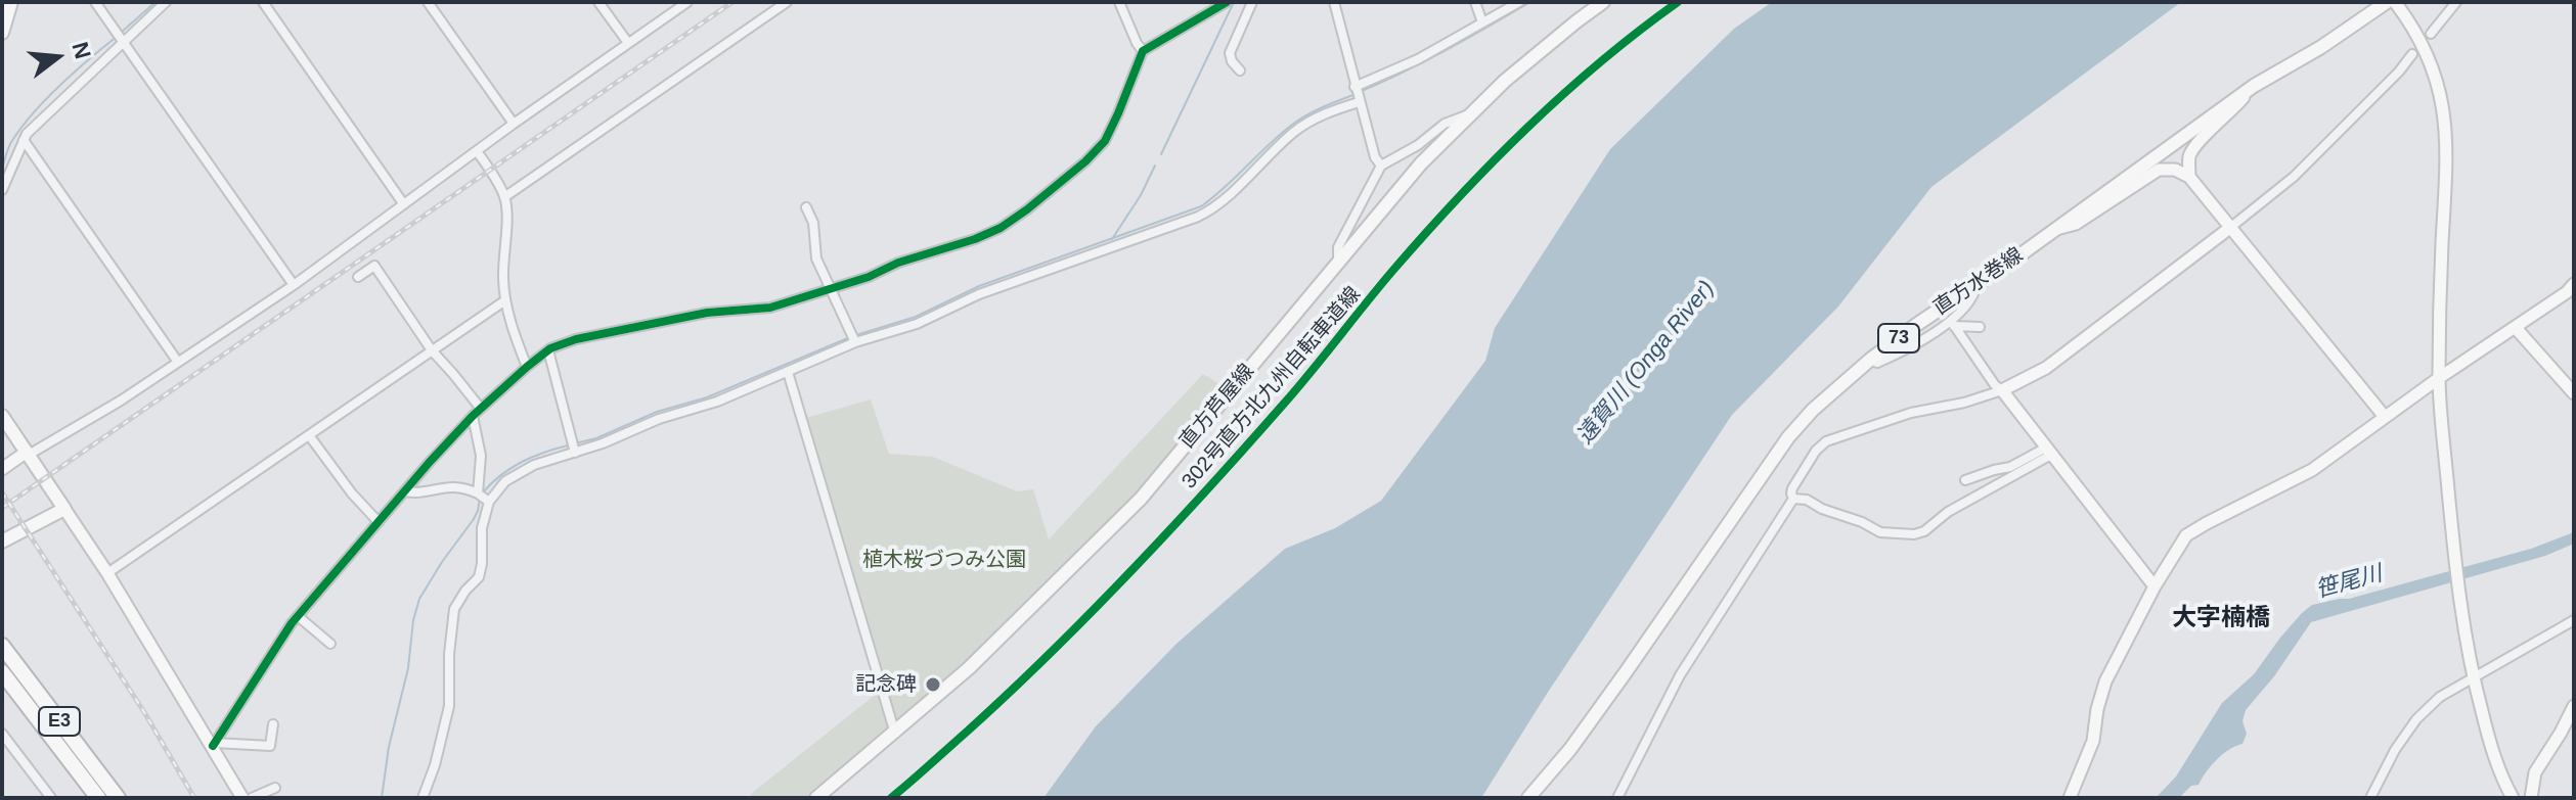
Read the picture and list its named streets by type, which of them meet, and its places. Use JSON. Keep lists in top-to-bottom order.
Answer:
{
  "streets": {
    "highway": ["E3"],
    "main road": ["直方水巻線", "73", "直方芦屋線"],
    "cycle path": ["302号直方北九州自転車道線"]
  },
  "districts": ["大字楠橋"],
  "water": ["遠賀川 (Onga River)", "笹尾川"],
  "parks": ["植木桜づつみ公園"],
  "places": ["記念碑"],
  "north": "right"
}
